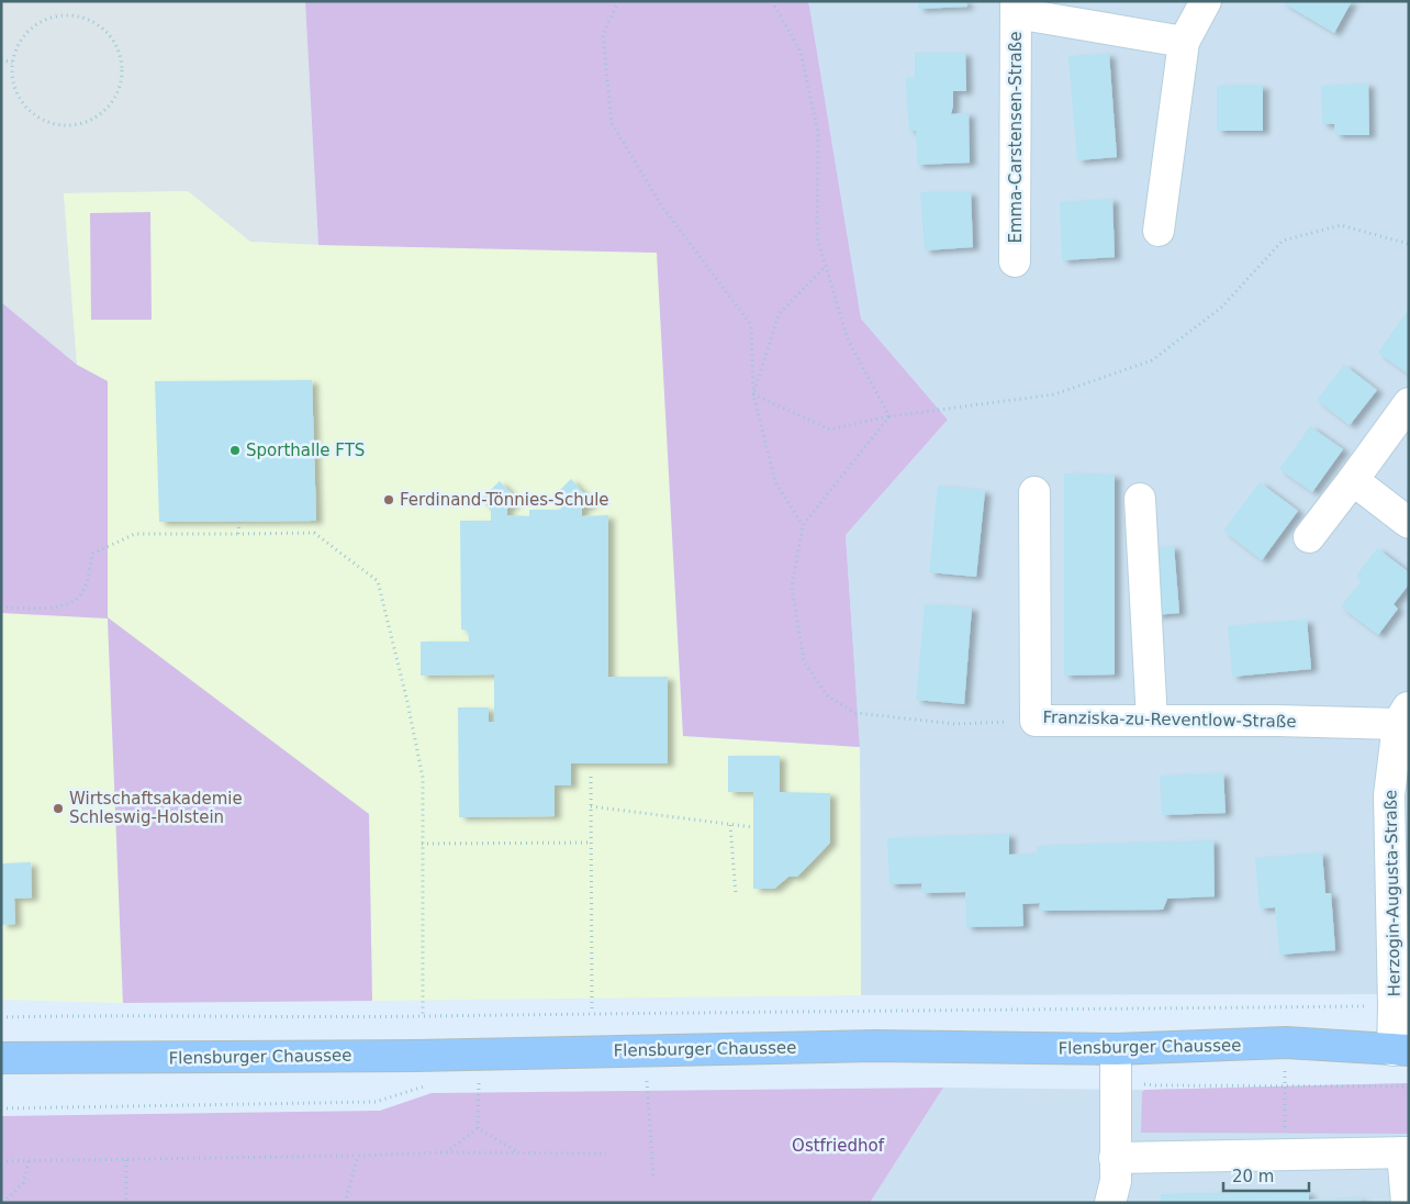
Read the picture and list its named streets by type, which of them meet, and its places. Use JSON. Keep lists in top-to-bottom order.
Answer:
{
  "streets": {
    "main road": ["Flensburger Chaussee"],
    "street": ["Emma-Carstensen-Straße", "Franziska-zu-Reventlow-Straße", "Herzogin-Augusta-Straße"]
  },
  "crossings": [
    ["Franziska-zu-Reventlow-Straße", "Herzogin-Augusta-Straße"],
    ["Herzogin-Augusta-Straße", "Flensburger Chaussee"]
  ],
  "parks": ["Ostfriedhof"],
  "places": ["Sporthalle FTS", "Ferdinand-Tönnies-Schule", "Wirtschaftsakademie Schleswig-Holstein"],
  "scale_bar": "20 m"
}
